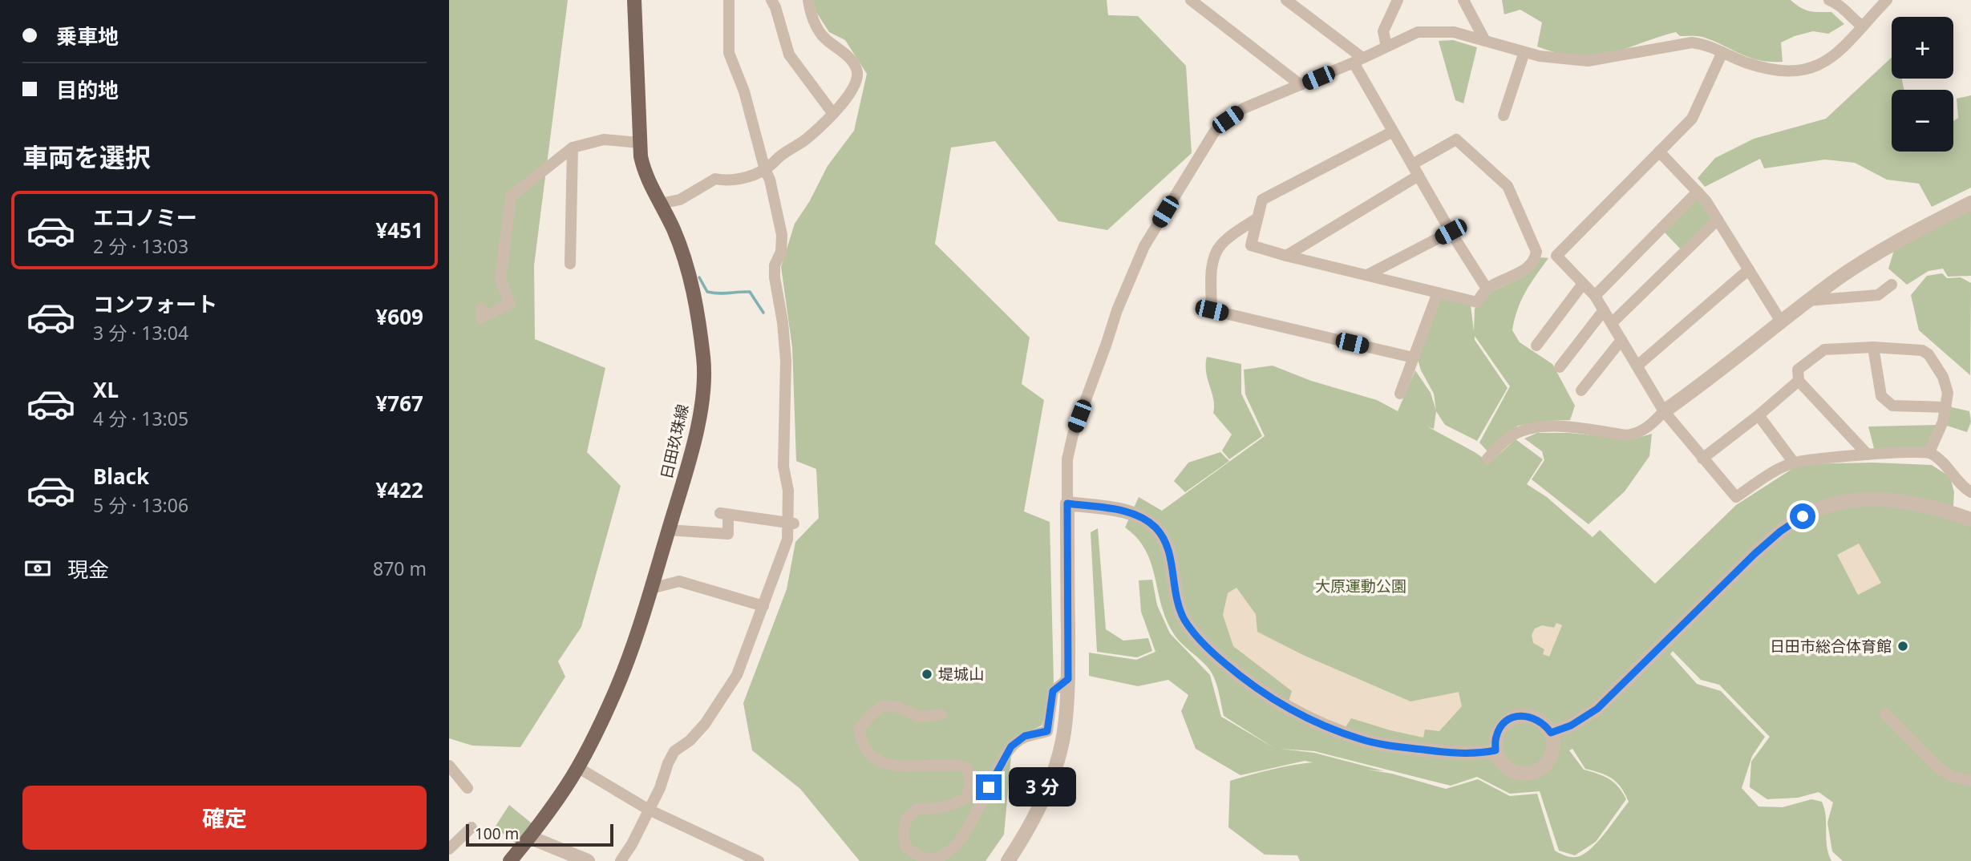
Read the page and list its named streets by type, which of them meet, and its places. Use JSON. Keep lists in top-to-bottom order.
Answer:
{
  "streets": {
    "main road": ["日田玖珠線"]
  },
  "parks": ["大原運動公園"],
  "places": ["日田市総合体育館", "堤城山"],
  "scale_bar": "100 m",
  "page": {
    "banner": ["乗車地", "目的地"],
    "map_buttons": ["+", "−"],
    "heading": "車両を選択",
    "list": [
      {
        "name": "エコノミー",
        "note": "2 分 · 13:03",
        "value": "¥451"
      },
      {
        "name": "コンフォート",
        "note": "3 分 · 13:04",
        "value": "¥609"
      },
      {
        "name": "XL",
        "note": "4 分 · 13:05",
        "value": "¥767"
      },
      {
        "name": "Black",
        "note": "5 分 · 13:06",
        "value": "¥422"
      }
    ],
    "pay": ["現金", "870 m"],
    "bubble": "3 分",
    "buttons": "確定",
    "scale": "100 m"
  }
}
